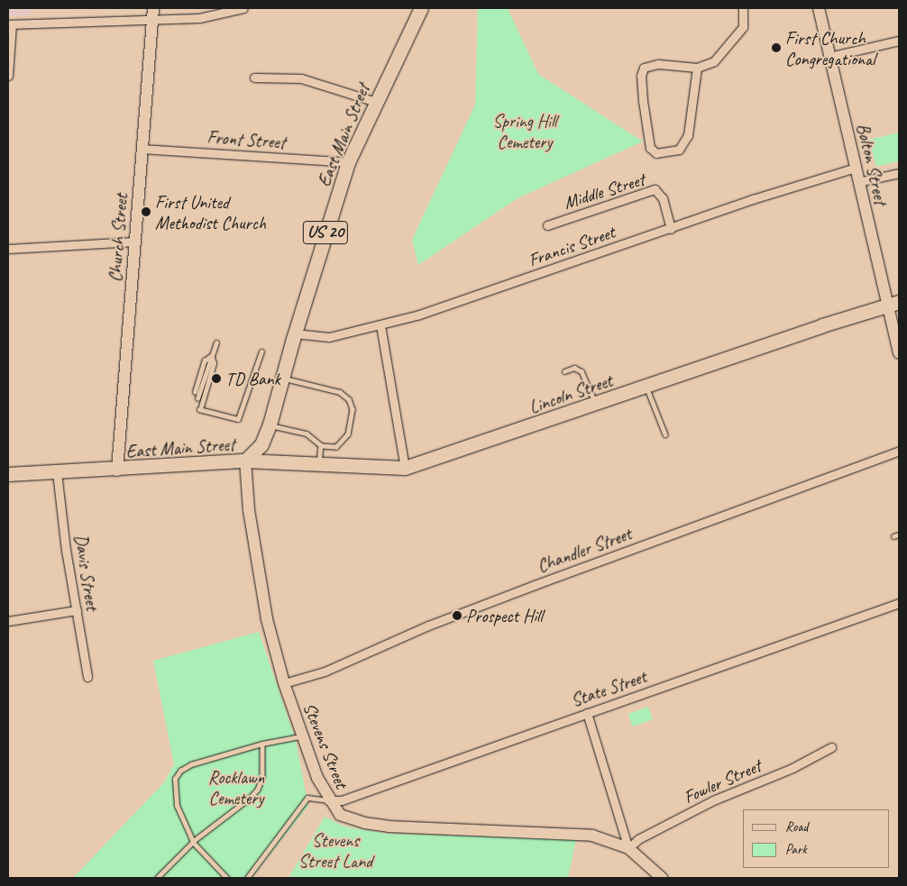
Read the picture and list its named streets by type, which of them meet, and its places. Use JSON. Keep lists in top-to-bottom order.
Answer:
{
  "streets": {
    "main road": ["East Main Street", "US 20", "Lincoln Street"],
    "street": [
      "Front Street",
      "Bolton Street",
      "Middle Street",
      "Church Street",
      "Francis Street",
      "Chandler Street",
      "Davis Street",
      "State Street",
      "Stevens Street",
      "Fowler Street"
    ]
  },
  "crossings": [
    ["East Main Street", "Front Street"],
    ["East Main Street", "Church Street"],
    ["East Main Street", "Francis Street"],
    ["East Main Street", "Lincoln Street"],
    ["East Main Street", "Davis Street"],
    ["East Main Street", "Stevens Street"],
    ["Front Street", "Church Street"],
    ["Bolton Street", "Francis Street"],
    ["Bolton Street", "Lincoln Street"],
    ["Middle Street", "Francis Street"],
    ["Lincoln Street", "Stevens Street"],
    ["Chandler Street", "Stevens Street"],
    ["State Street", "Stevens Street"],
    ["Stevens Street", "Fowler Street"]
  ],
  "parks": ["Spring Hill Cemetery", "Rocklawn Cemetery", "Stevens Street Land"],
  "places": [
    "First Church Congregational",
    "First United Methodist Church",
    "TD Bank",
    "Prospect Hill"
  ],
  "legend": ["Road", "Park"]
}
